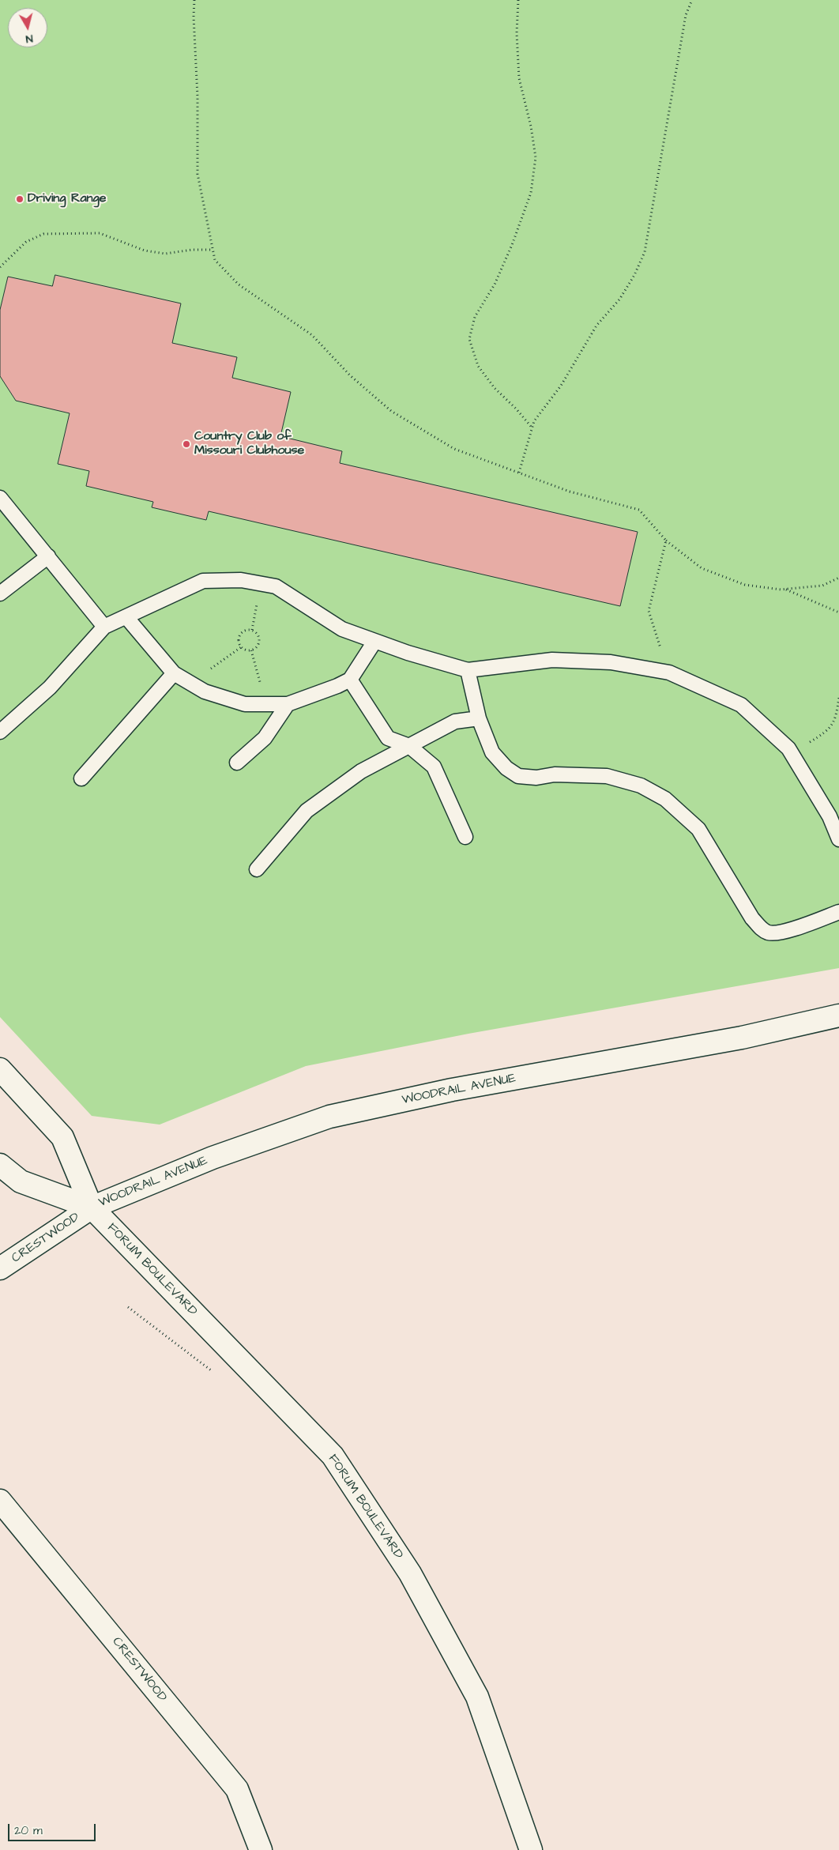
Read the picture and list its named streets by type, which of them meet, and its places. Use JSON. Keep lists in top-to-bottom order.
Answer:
{
  "streets": {
    "street": ["WOODRAIL AVENUE", "CRESTWOOD", "FORUM BOULEVARD"]
  },
  "crossings": [
    ["WOODRAIL AVENUE", "CRESTWOOD"],
    ["WOODRAIL AVENUE", "FORUM BOULEVARD"],
    ["CRESTWOOD", "FORUM BOULEVARD"]
  ],
  "places": ["Driving Range", "Country Club of Missouri Clubhouse"],
  "scale_bar": "20 m",
  "north": "bottom"
}
